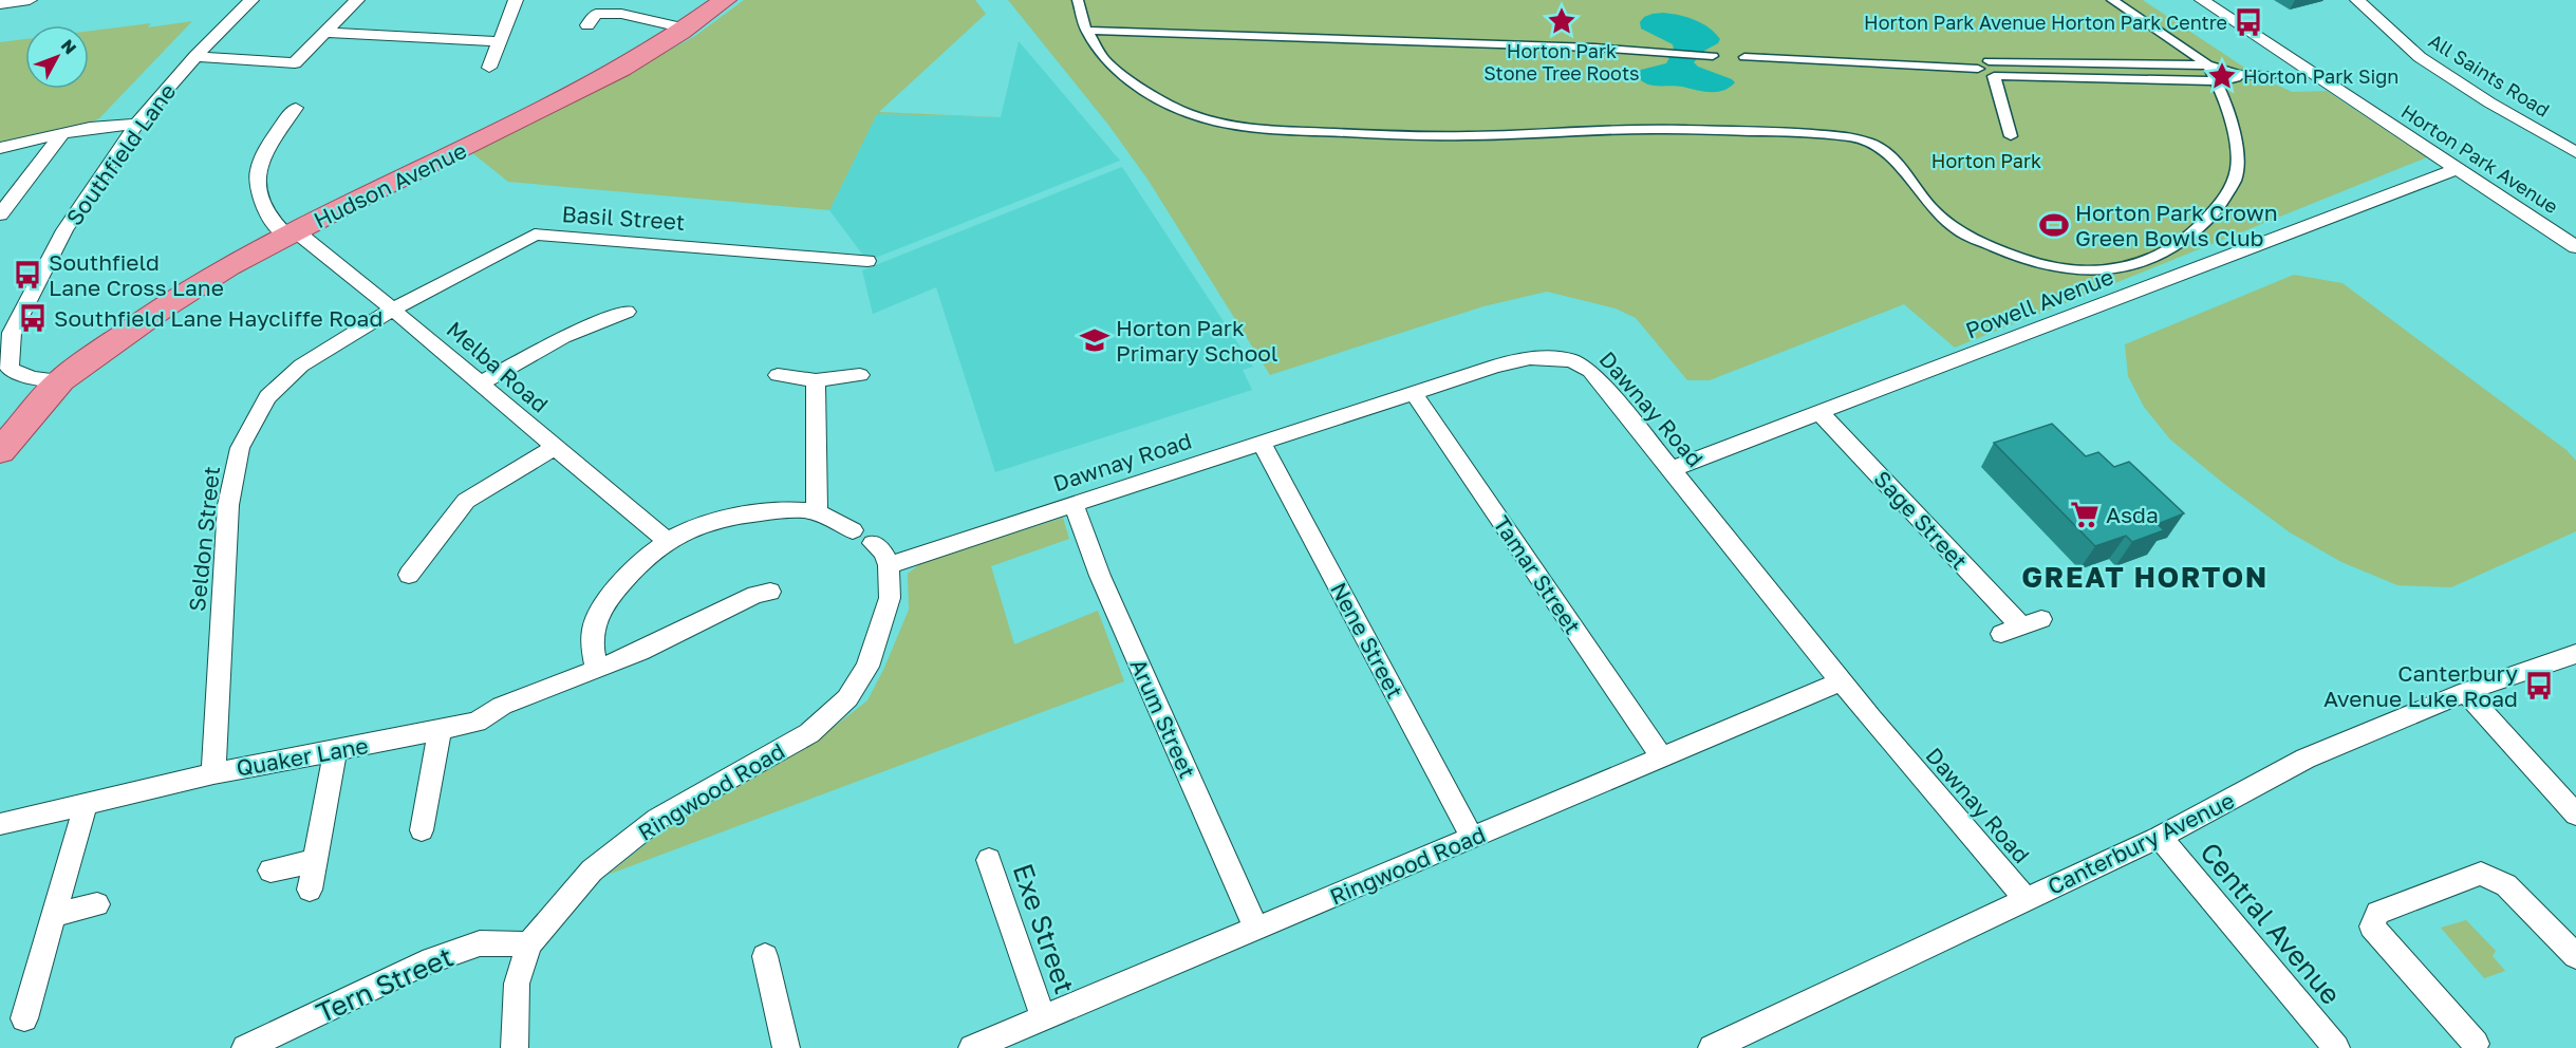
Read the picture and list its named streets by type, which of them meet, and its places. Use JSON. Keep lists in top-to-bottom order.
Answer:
{
  "streets": {
    "main road": ["Hudson Avenue"],
    "street": [
      "All Saints Road",
      "Southfield Lane",
      "Horton Park Avenue",
      "Basil Street",
      "Powell Avenue",
      "Melba Road",
      "Dawnay Road",
      "Sage Street",
      "Seldon Street",
      "Tamar Street",
      "Nene Street",
      "Arum Street",
      "Quaker Lane",
      "Ringwood Road",
      "Canterbury Avenue",
      "Central Avenue",
      "Exe Street",
      "Tern Street"
    ]
  },
  "crossings": [
    ["Southfield Lane", "Hudson Avenue"],
    ["Horton Park Avenue", "Powell Avenue"],
    ["Hudson Avenue", "Melba Road"],
    ["Basil Street", "Melba Road"],
    ["Basil Street", "Seldon Street"],
    ["Powell Avenue", "Dawnay Road"],
    ["Powell Avenue", "Sage Street"],
    ["Melba Road", "Seldon Street"],
    ["Dawnay Road", "Tamar Street"],
    ["Dawnay Road", "Nene Street"],
    ["Dawnay Road", "Arum Street"],
    ["Dawnay Road", "Ringwood Road"],
    ["Dawnay Road", "Canterbury Avenue"],
    ["Seldon Street", "Quaker Lane"],
    ["Tamar Street", "Ringwood Road"],
    ["Nene Street", "Ringwood Road"],
    ["Arum Street", "Ringwood Road"],
    ["Ringwood Road", "Exe Street"],
    ["Ringwood Road", "Tern Street"],
    ["Canterbury Avenue", "Central Avenue"]
  ],
  "districts": ["GREAT HORTON"],
  "parks": ["Horton Park"],
  "places": {
    "place": ["Horton Park Stone Tree Roots", "Horton Park Sign"],
    "bus stop": [
      "Horton Park Avenue Horton Park Centre",
      "Southfield Lane Cross Lane",
      "Southfield Lane Haycliffe Road",
      "Canterbury Avenue Luke Road"
    ],
    "sports": ["Horton Park Crown Green Bowls Club"],
    "school or university": ["Horton Park Primary School"],
    "supermarket": ["Asda"]
  },
  "north": "top right"
}
